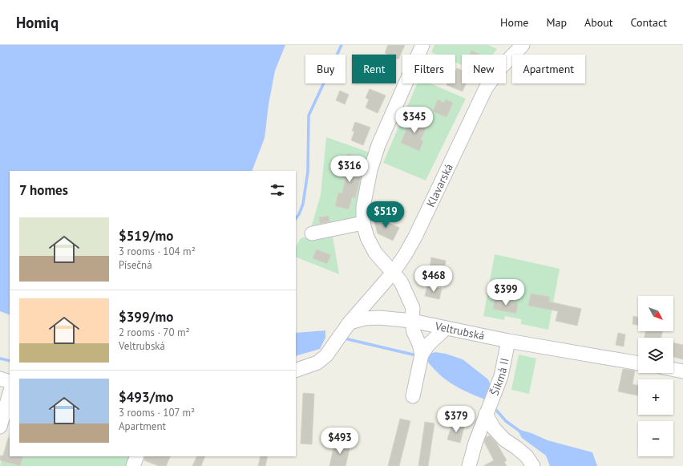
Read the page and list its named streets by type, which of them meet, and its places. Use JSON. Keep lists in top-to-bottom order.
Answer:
{
  "streets": {
    "street": ["Klavarská", "Veltrubská", "Šikmá II"]
  },
  "crossings": [
    ["Klavarská", "Veltrubská"],
    ["Veltrubská", "Šikmá II"]
  ],
  "north": "bottom right",
  "page": {
    "header": "Homiq",
    "nav": [
      "Home",
      "Map",
      "About",
      "Contact"
    ],
    "chip": [
      "Buy",
      "Rent",
      "Filters",
      "New",
      "Apartment"
    ],
    "price": [
      "$345",
      "$316",
      "$519",
      "$468",
      "$399",
      "$379",
      "$493"
    ],
    "heading": "7 homes",
    "list": [
      {
        "name": "$519/mo",
        "note": "3 rooms · 104 m² · Písečná"
      },
      {
        "name": "$399/mo",
        "note": "2 rooms · 70 m² · Veltrubská"
      },
      {
        "name": "$493/mo",
        "note": "3 rooms · 107 m² · Apartment"
      }
    ],
    "map_buttons": ["+", "−"]
  }
}
